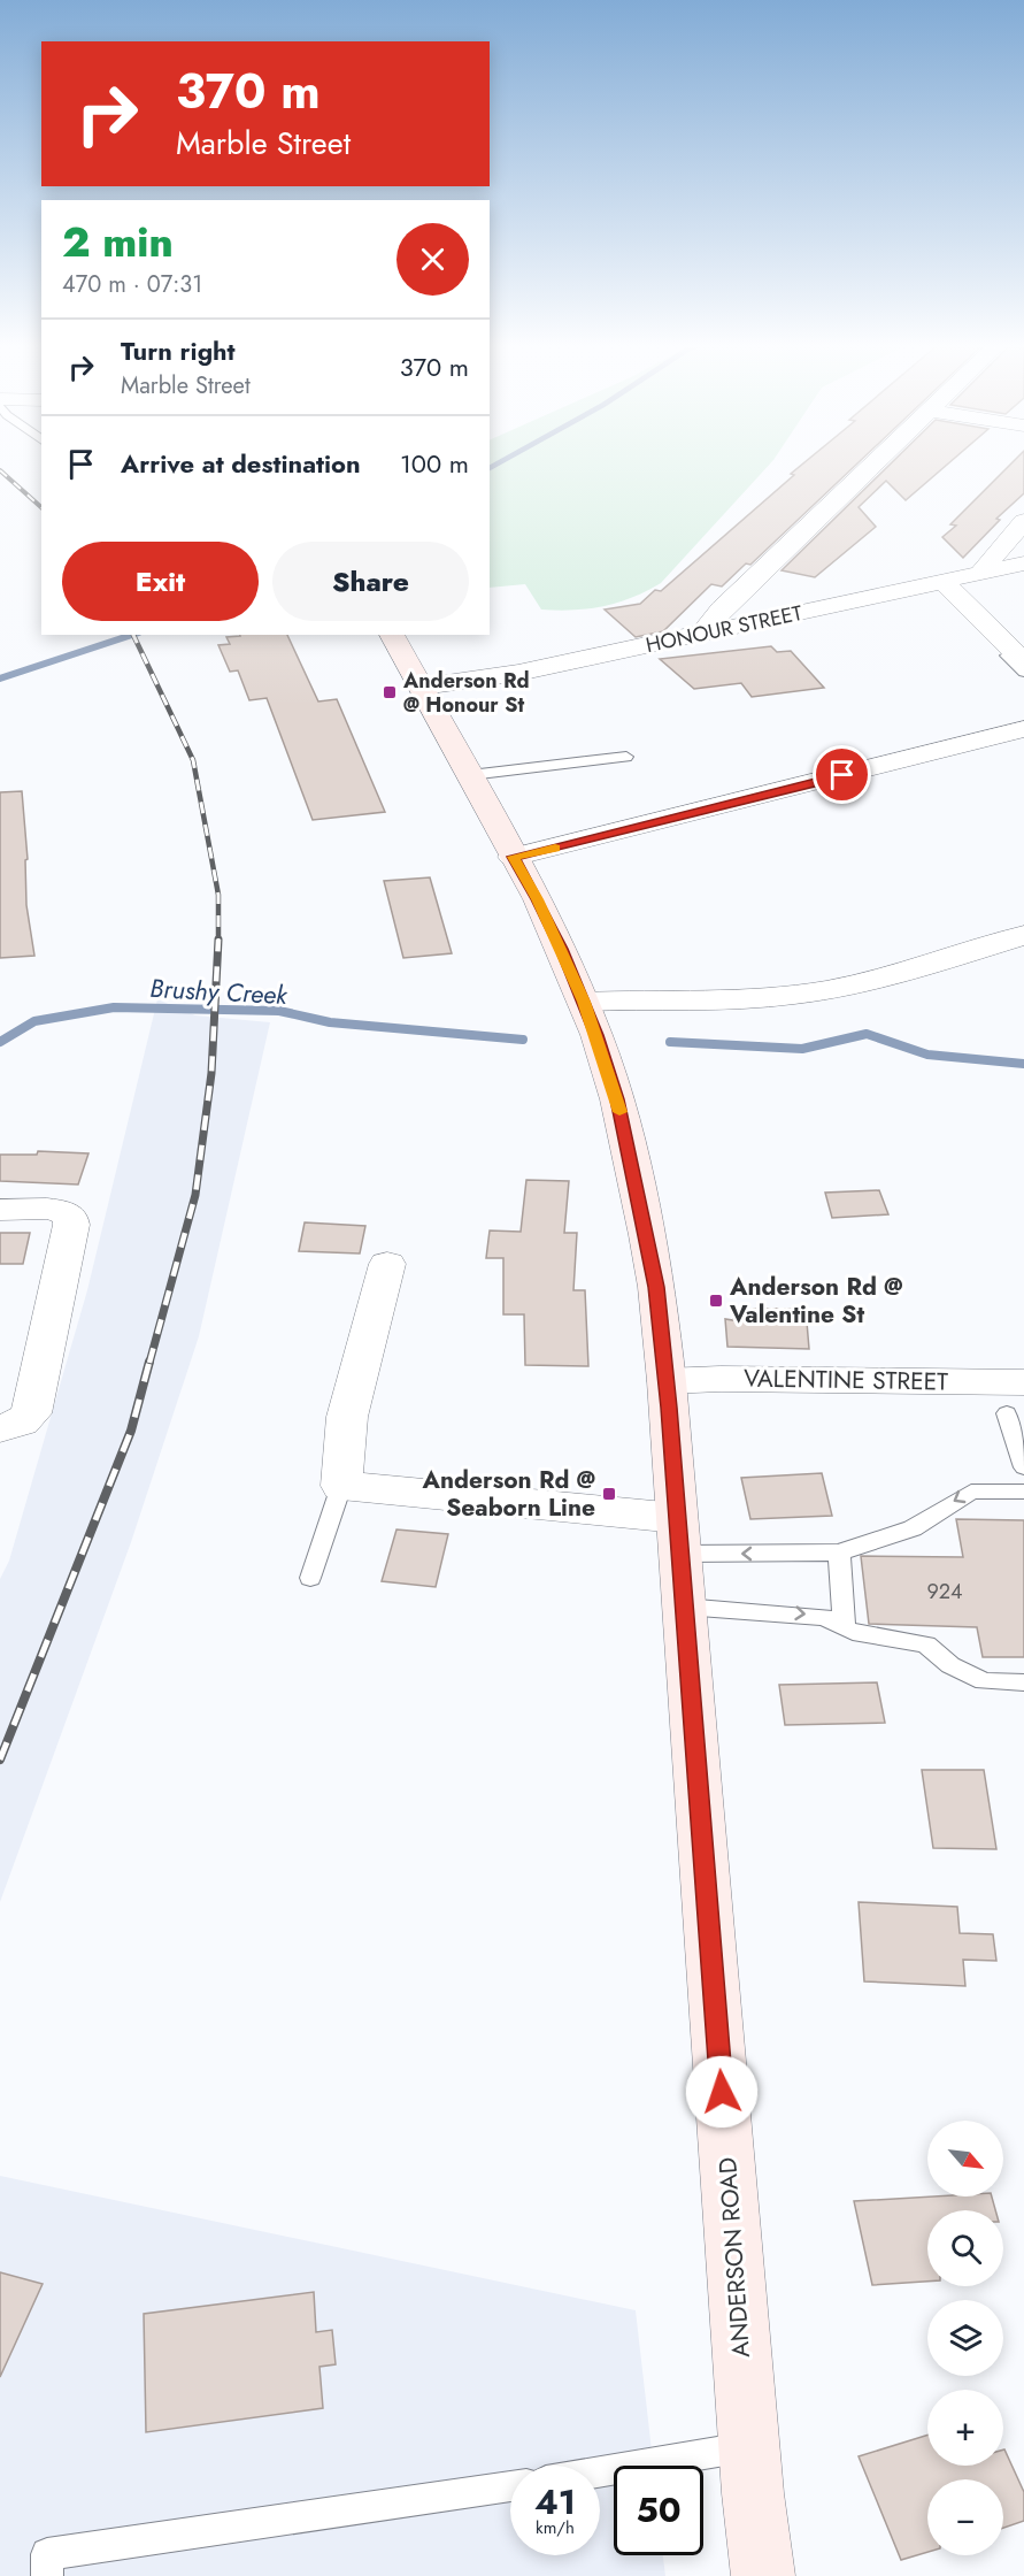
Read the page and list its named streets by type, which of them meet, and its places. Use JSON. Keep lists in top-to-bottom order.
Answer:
{
  "streets": {
    "main road": ["ANDERSON ROAD"],
    "street": ["HONOUR STREET", "VALENTINE STREET"]
  },
  "crossings": [
    ["HONOUR STREET", "ANDERSON ROAD"],
    ["VALENTINE STREET", "ANDERSON ROAD"]
  ],
  "water": ["Brushy Creek"],
  "places": {
    "transit": ["Anderson Rd @ Honour St", "Anderson Rd @ Valentine St", "Anderson Rd @ Seaborn Line"]
  },
  "house_numbers": ["924"],
  "north": "bottom right",
  "page": {
    "turn": ["370 m", "Marble Street"],
    "heading": ["2 min", "470 m · 07:31"],
    "list": [
      {
        "name": "Turn right",
        "note": "Marble Street",
        "value": "370 m"
      },
      {
        "name": "Arrive at destination",
        "value": "100 m"
      }
    ],
    "buttons": ["Exit", "Share"],
    "map_buttons": ["+", "−"],
    "speed": "41 km/h",
    "limit": "50"
  }
}
